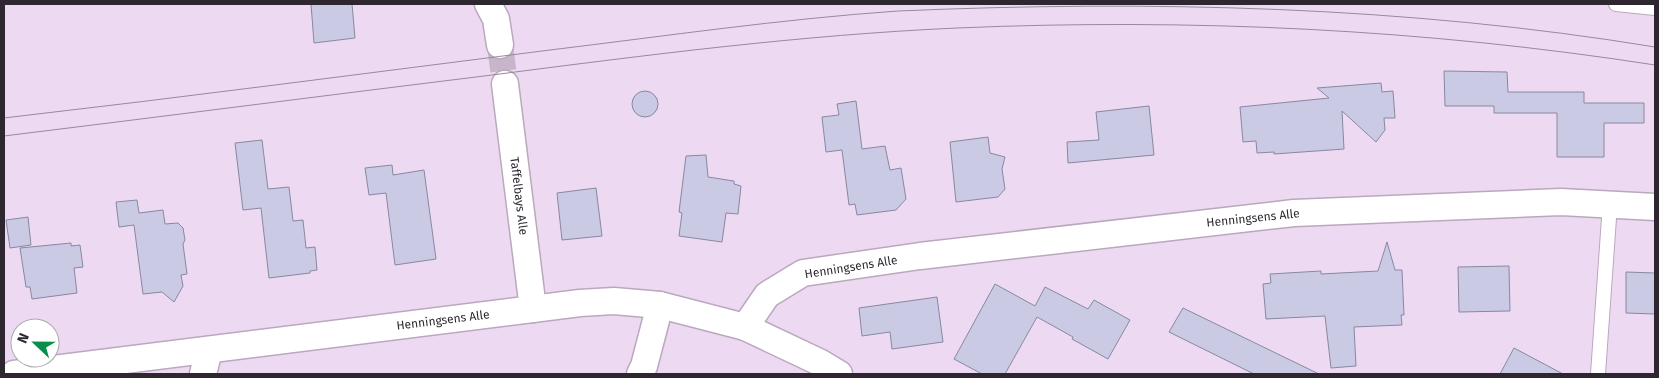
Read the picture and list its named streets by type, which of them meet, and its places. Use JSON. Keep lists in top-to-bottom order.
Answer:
{
  "streets": {
    "street": ["Taffelbays Alle", "Henningsens Alle"]
  },
  "crossings": [
    ["Taffelbays Alle", "Henningsens Alle"]
  ],
  "north": "left"
}
